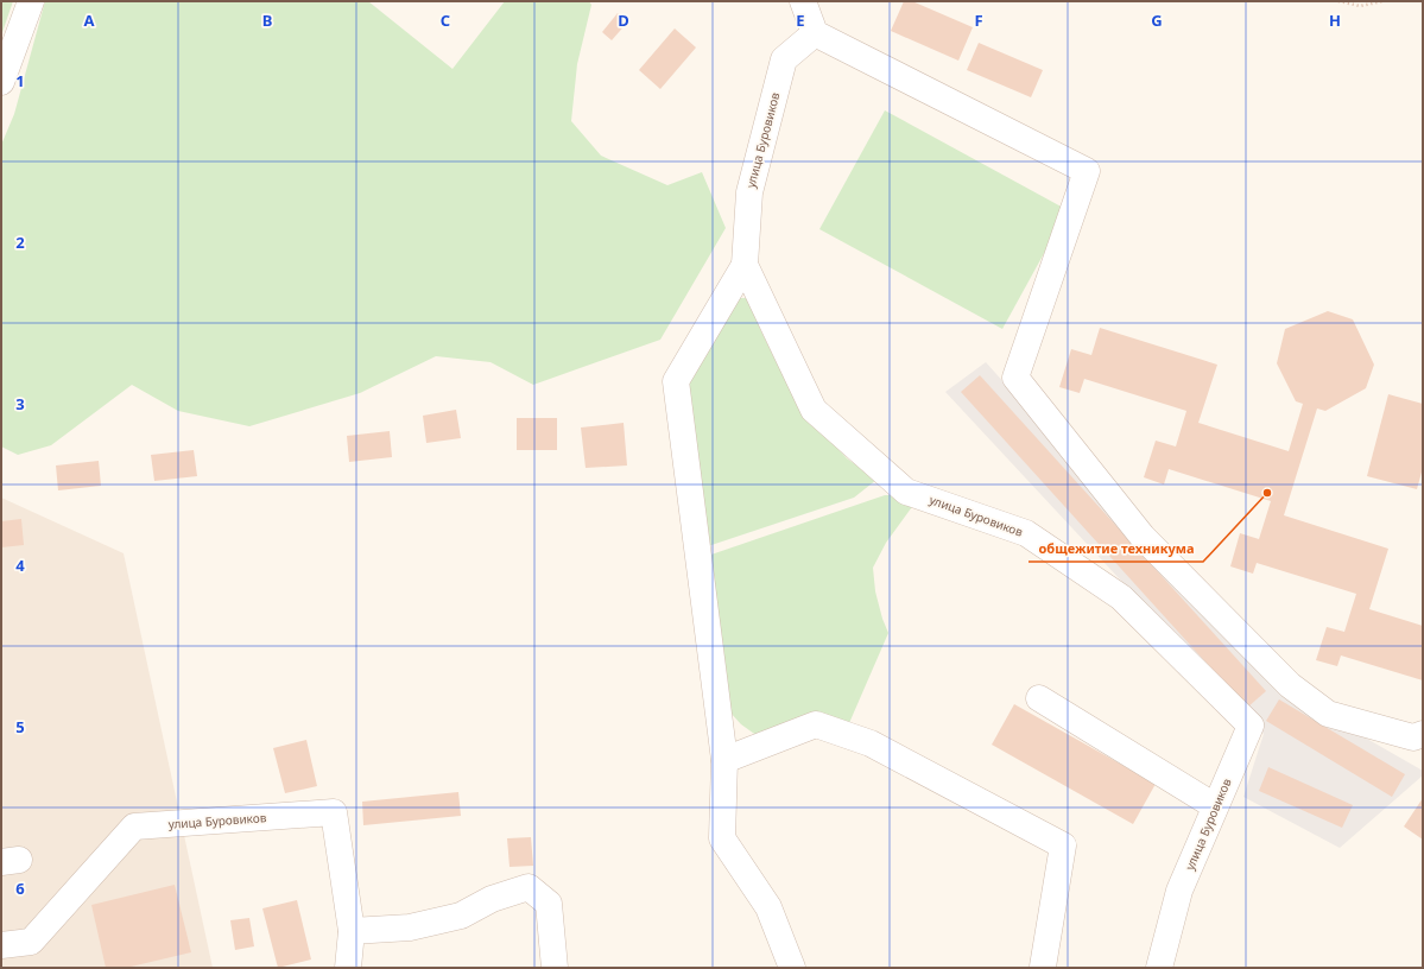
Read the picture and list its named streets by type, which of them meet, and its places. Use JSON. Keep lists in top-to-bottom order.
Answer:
{
  "streets": {
    "street": ["улица Буровиков"]
  },
  "places": ["общежитие техникума"],
  "grid": {
    "columns": [
      "A",
      "B",
      "C",
      "D",
      "E",
      "F",
      "G",
      "H"
    ],
    "rows": [
      "1",
      "2",
      "3",
      "4",
      "5",
      "6"
    ]
  }
}
